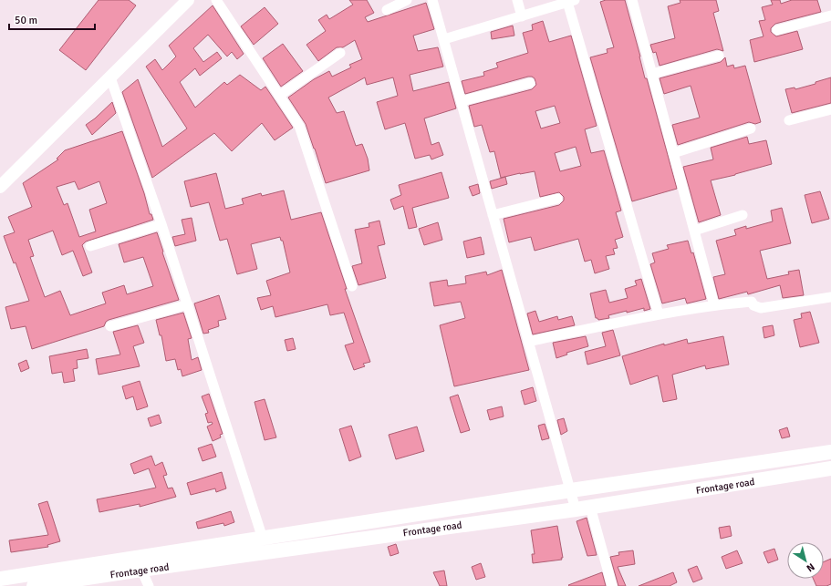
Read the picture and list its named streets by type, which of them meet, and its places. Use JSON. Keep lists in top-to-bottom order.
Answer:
{
  "streets": {
    "main road": ["Frontage road"]
  },
  "scale_bar": "50 m",
  "north": "bottom right"
}
